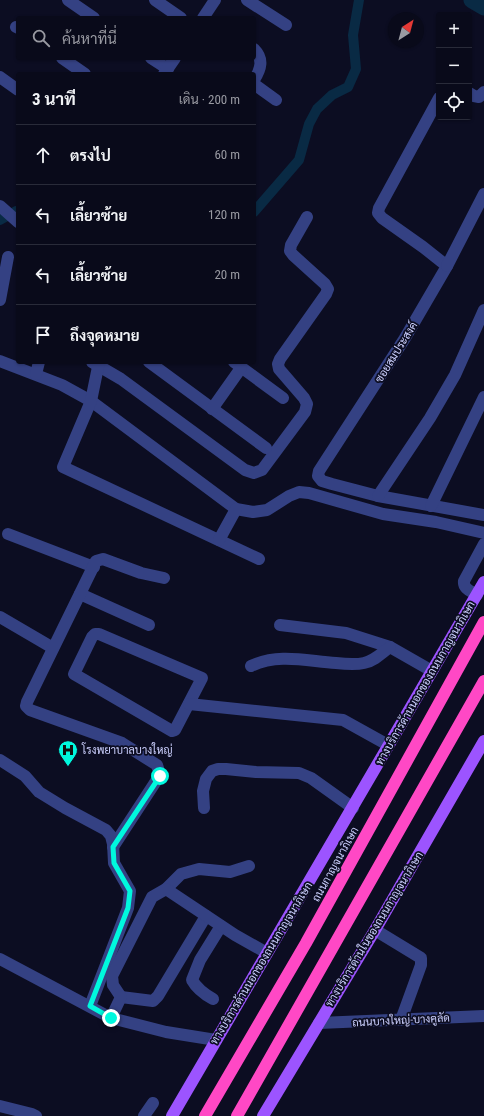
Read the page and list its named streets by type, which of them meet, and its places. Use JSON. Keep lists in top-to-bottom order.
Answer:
{
  "streets": {
    "highway": ["ถนนกาญจนาภิเษก"],
    "main road": ["ทางบริการด้านนอกของถนนกาญจนาภิเษก", "ทางบริการด้านในของถนนกาญจนาภิเษก"],
    "street": ["ซอยสมประสงค์", "ถนนบางใหญ่-บางคูลัด"]
  },
  "crossings": [
    ["ทางบริการด้านในของถนนกาญจนาภิเษก", "ถนนบางใหญ่-บางคูลัด"]
  ],
  "places": {
    "hospital": ["โรงพยาบาลบางใหญ่"]
  },
  "north": "top right",
  "page": {
    "map_buttons": ["+", "−"],
    "search": "ค้นหาที่นี่",
    "heading": ["3 นาที", "เดิน · 200 m"],
    "list": [
      ["ตรงไป", "60 m"],
      ["เลี้ยวซ้าย", "120 m"],
      ["เลี้ยวซ้าย", "20 m"],
      "ถึงจุดหมาย"
    ]
  }
}
